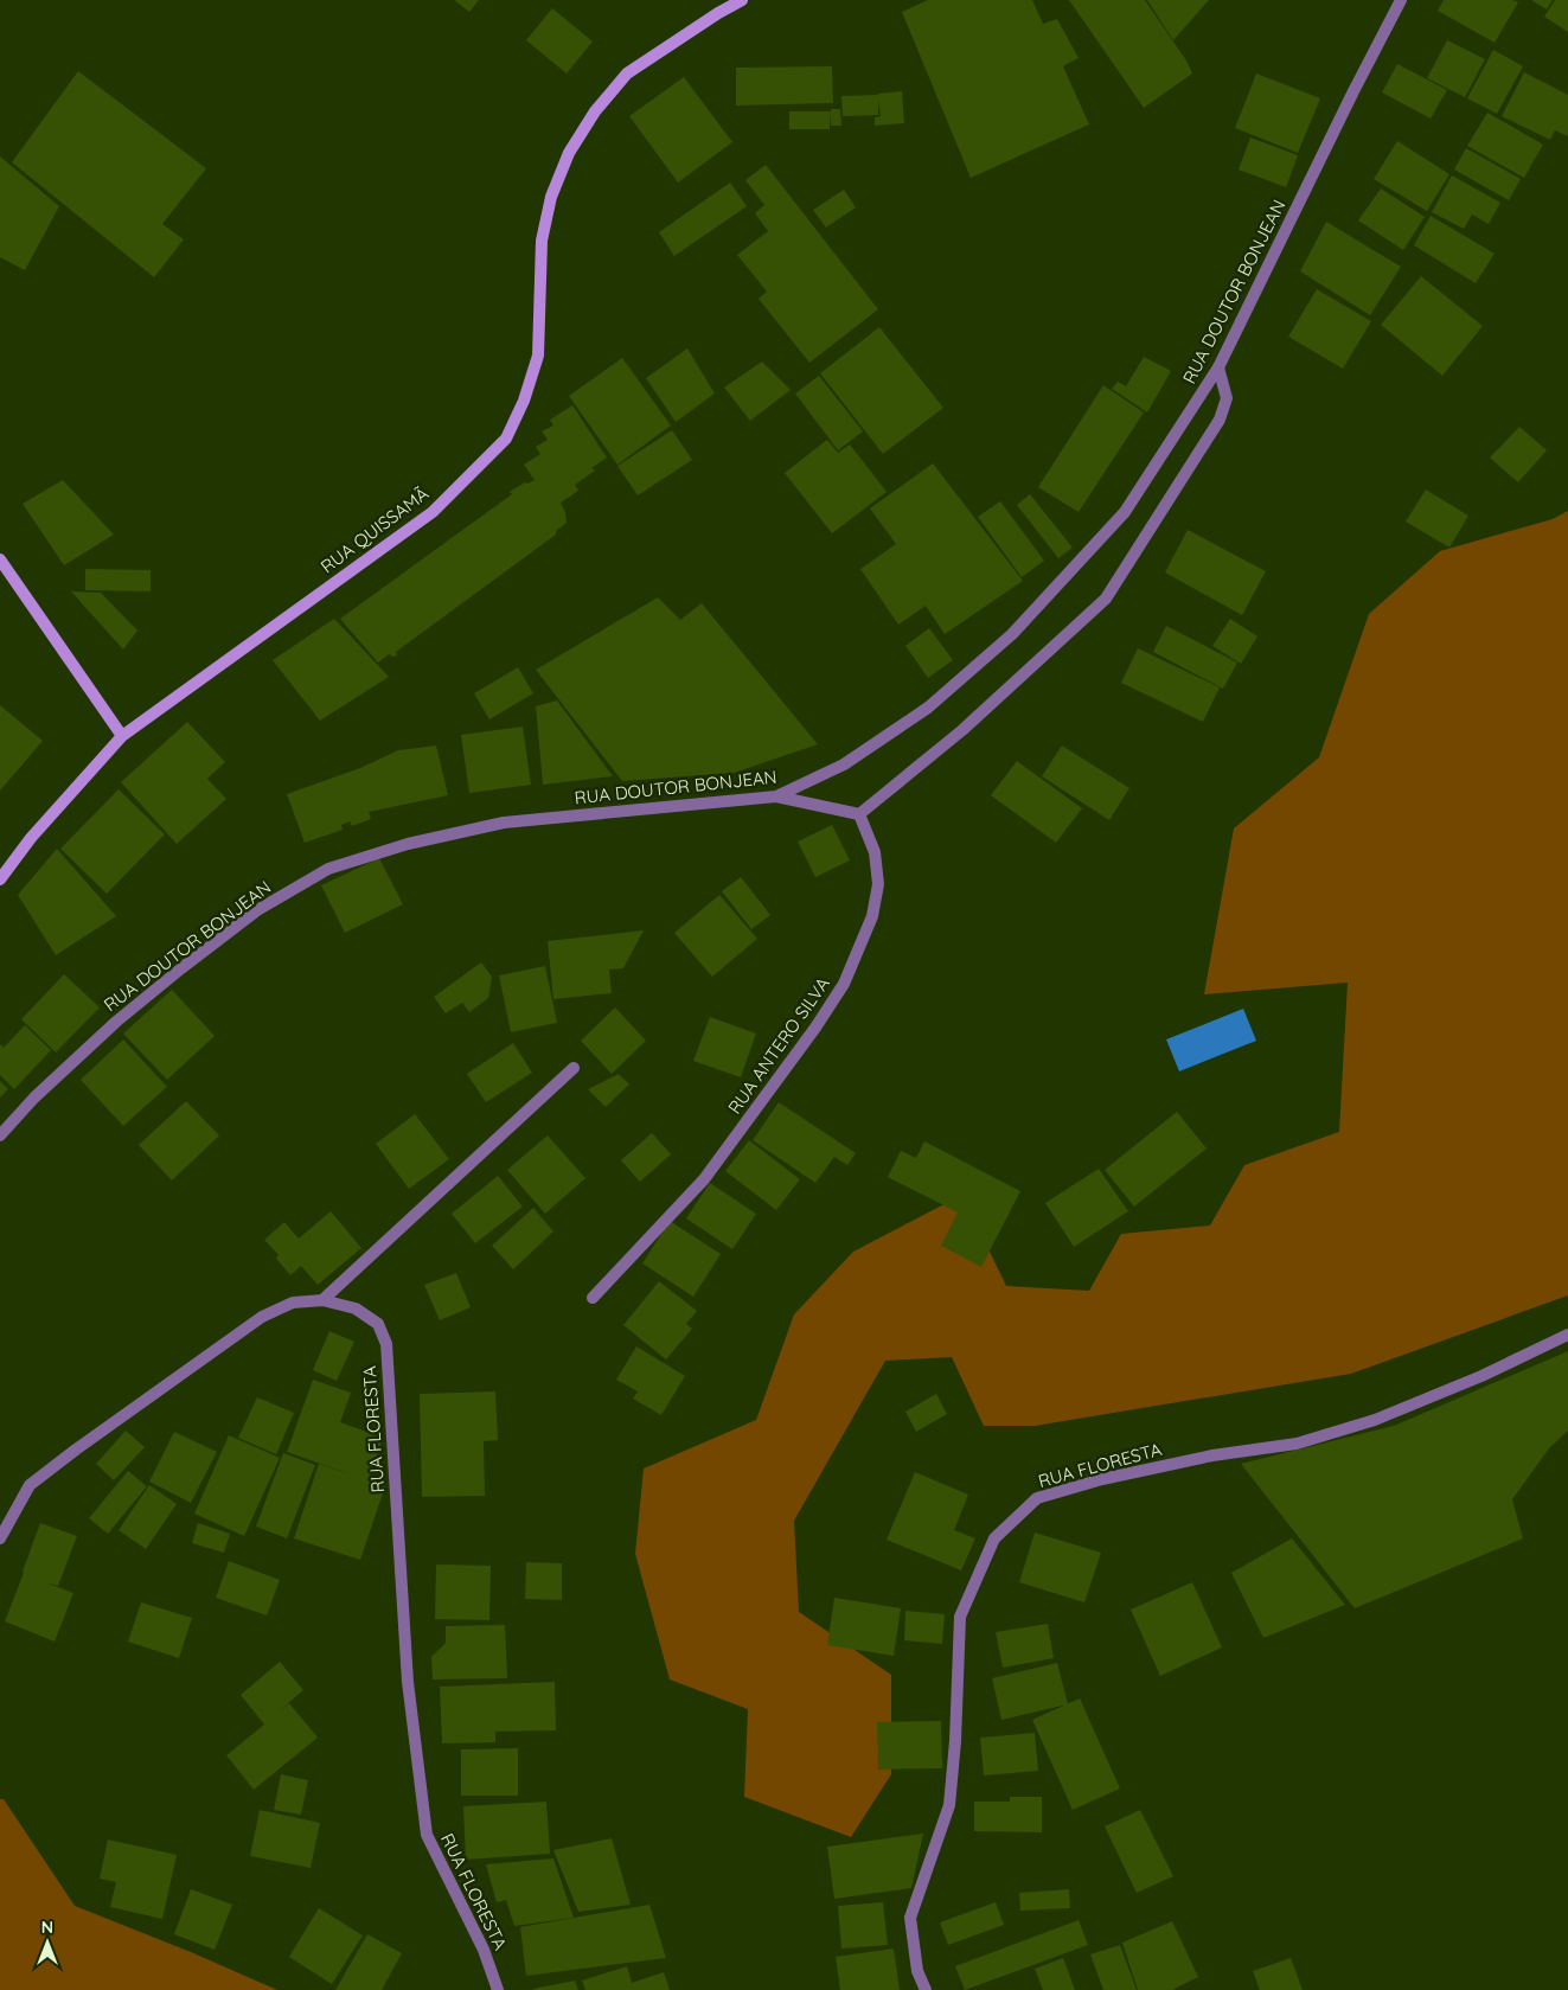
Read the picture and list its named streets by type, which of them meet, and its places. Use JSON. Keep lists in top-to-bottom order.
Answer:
{
  "streets": {
    "street": [
      "RUA DOUTOR BONJEAN",
      "RUA QUISSAMÃ",
      "RUA ANTERO SILVA",
      "RUA FLORESTA"
    ]
  },
  "north": "top"
}
